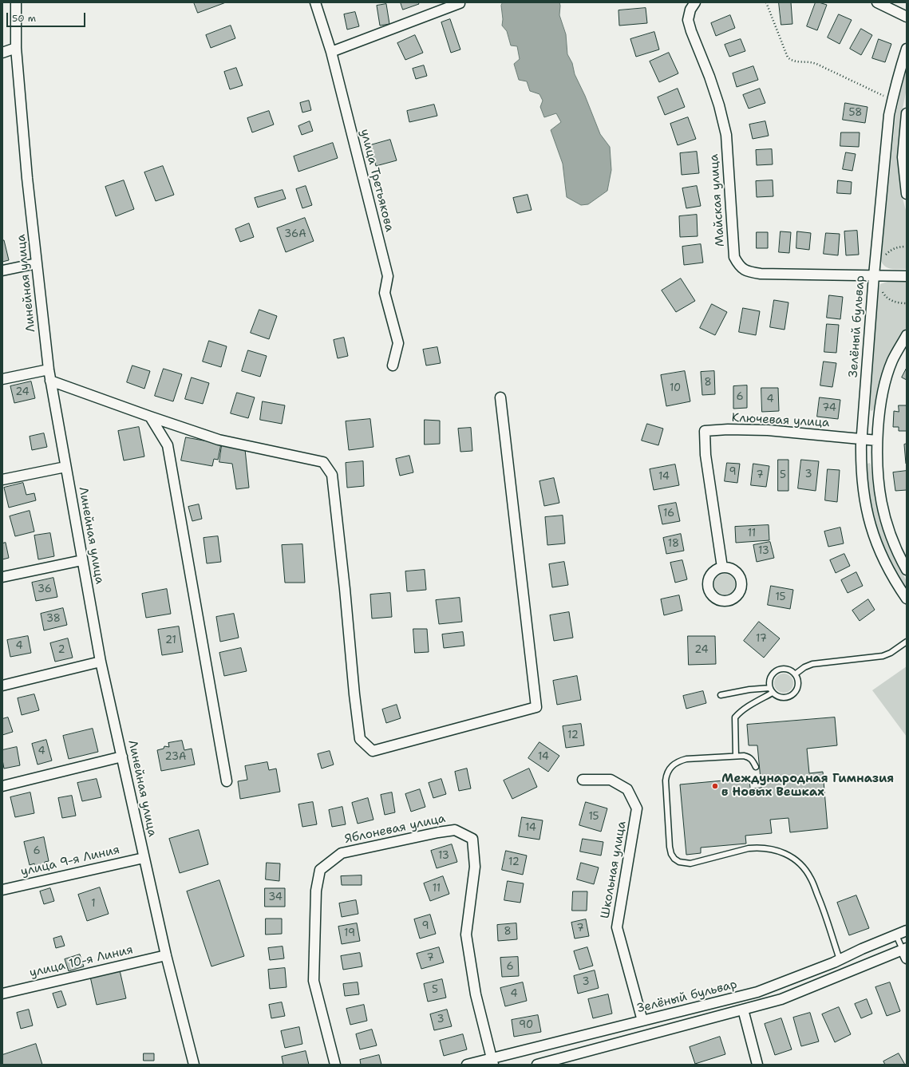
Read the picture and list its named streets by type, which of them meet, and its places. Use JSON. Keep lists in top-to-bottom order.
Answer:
{
  "streets": {
    "street": [
      "улица Третьякова",
      "Майская улица",
      "Линейная улица",
      "Зелёный бульвар",
      "Ключевая улица",
      "Яблоневая улица",
      "улица 9-я Линия",
      "Школьная улица",
      "улица 10-я Линия"
    ]
  },
  "crossings": [
    ["Майская улица", "Зелёный бульвар"],
    ["Линейная улица", "улица 9-я Линия"],
    ["Линейная улица", "улица 10-я Линия"],
    ["Зелёный бульвар", "Ключевая улица"],
    ["Зелёный бульвар", "Яблоневая улица"],
    ["Зелёный бульвар", "Школьная улица"]
  ],
  "places": ["Международная Гимназия в Новых Вешках"],
  "house_numbers": [
    "58",
    "36А",
    "8",
    "10",
    "24",
    "6",
    "4",
    "74",
    "9",
    "3",
    "7",
    "5",
    "14",
    "16",
    "11",
    "18",
    "13",
    "36",
    "15",
    "38",
    "17",
    "21",
    "4",
    "2",
    "24",
    "12",
    "4",
    "23А",
    "14",
    "15",
    "14",
    "6",
    "13",
    "12",
    "11",
    "34",
    "1",
    "9",
    "7",
    "8",
    "19",
    "7",
    "6",
    "3",
    "5",
    "4",
    "3",
    "90"
  ],
  "scale_bar": "50 m"
}
